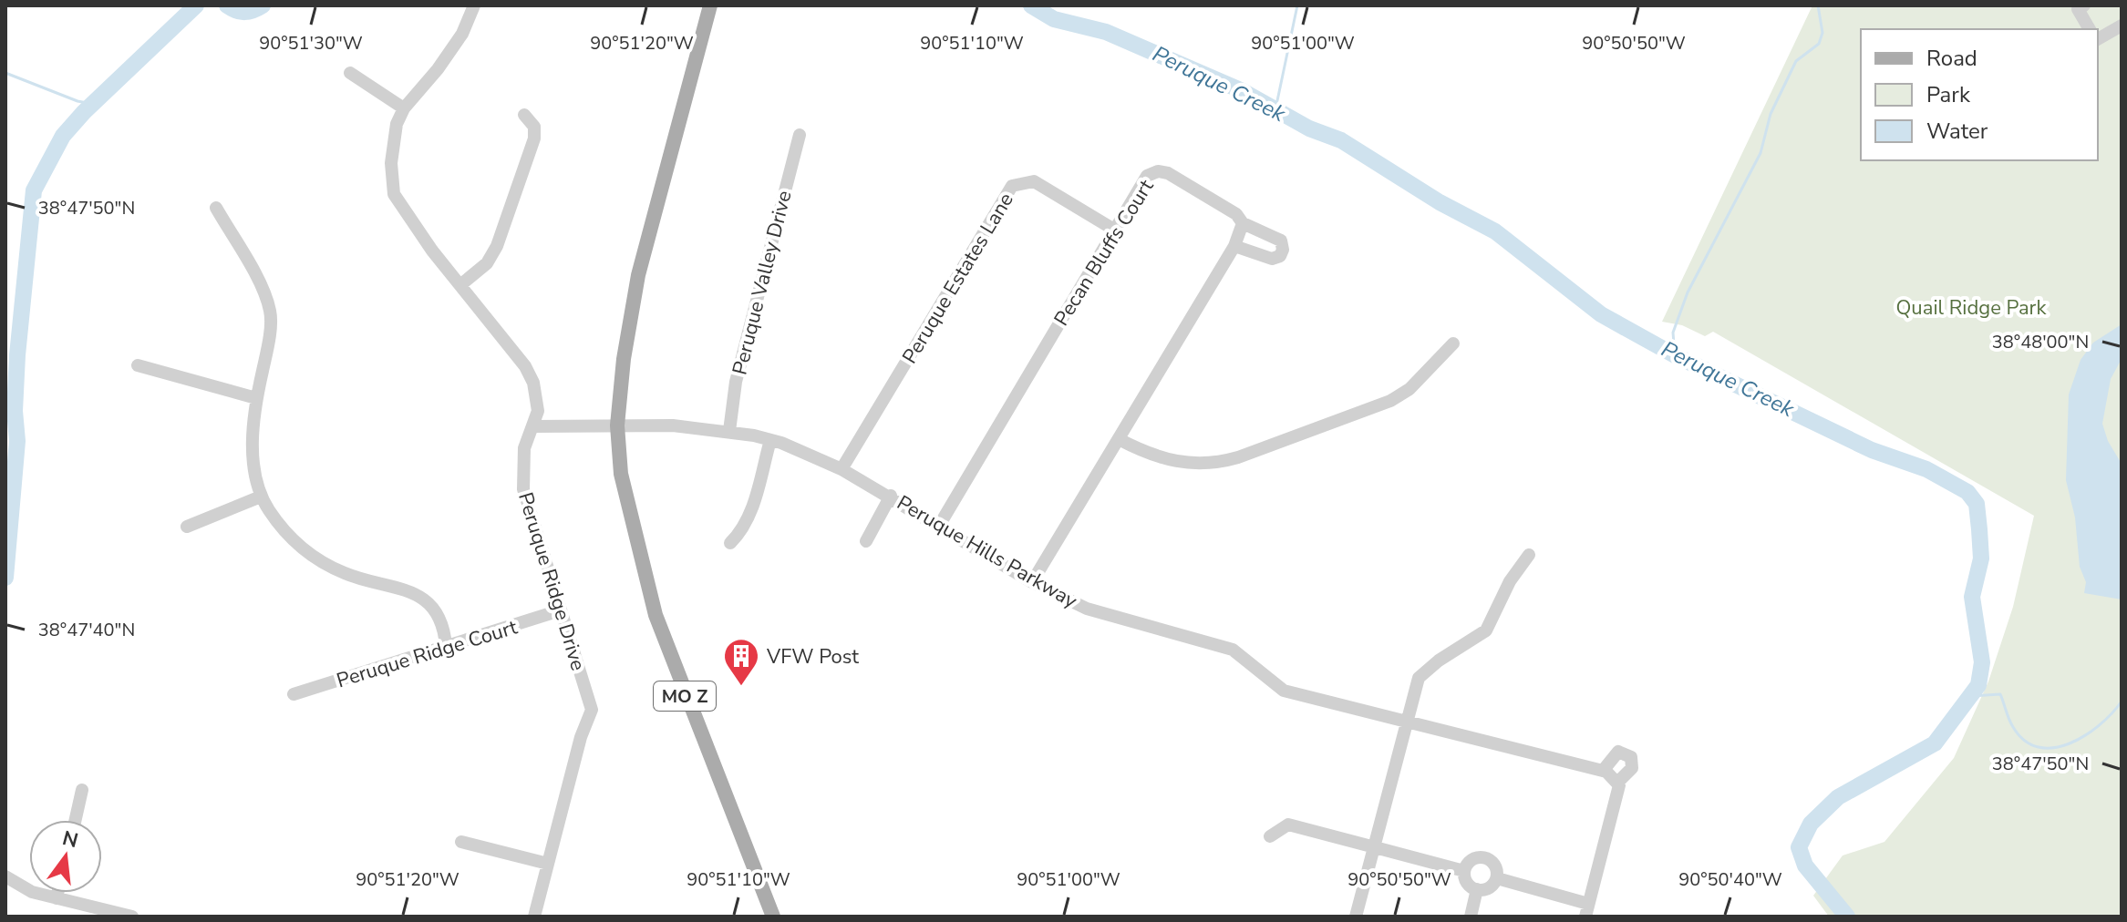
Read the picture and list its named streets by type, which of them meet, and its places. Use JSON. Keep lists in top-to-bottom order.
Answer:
{
  "streets": {
    "main road": ["MO Z"],
    "street": [
      "Pecan Bluffs Court",
      "Peruque Estates Lane",
      "Peruque Valley Drive",
      "Peruque Hills Parkway",
      "Peruque Ridge Drive",
      "Peruque Ridge Court"
    ]
  },
  "crossings": [
    ["Pecan Bluffs Court", "Peruque Estates Lane"],
    ["Pecan Bluffs Court", "Peruque Hills Parkway"],
    ["Peruque Estates Lane", "Peruque Hills Parkway"],
    ["Peruque Valley Drive", "Peruque Hills Parkway"],
    ["Peruque Hills Parkway", "Peruque Ridge Drive"],
    ["Peruque Hills Parkway", "MO Z"],
    ["Peruque Ridge Drive", "Peruque Ridge Court"]
  ],
  "water": ["Peruque Creek"],
  "parks": ["Quail Ridge Park"],
  "places": {
    "building": ["VFW Post"]
  },
  "legend": ["Road", "Park", "Water"],
  "north": "top",
  "coordinates": [
    "90°51'30\"W",
    "90°51'20\"W",
    "90°51'10\"W",
    "90°51'00\"W",
    "90°50'50\"W",
    "38°47'50\"N",
    "38°48'00\"N",
    "38°47'40\"N",
    "90°50'40\"W"
  ]
}
